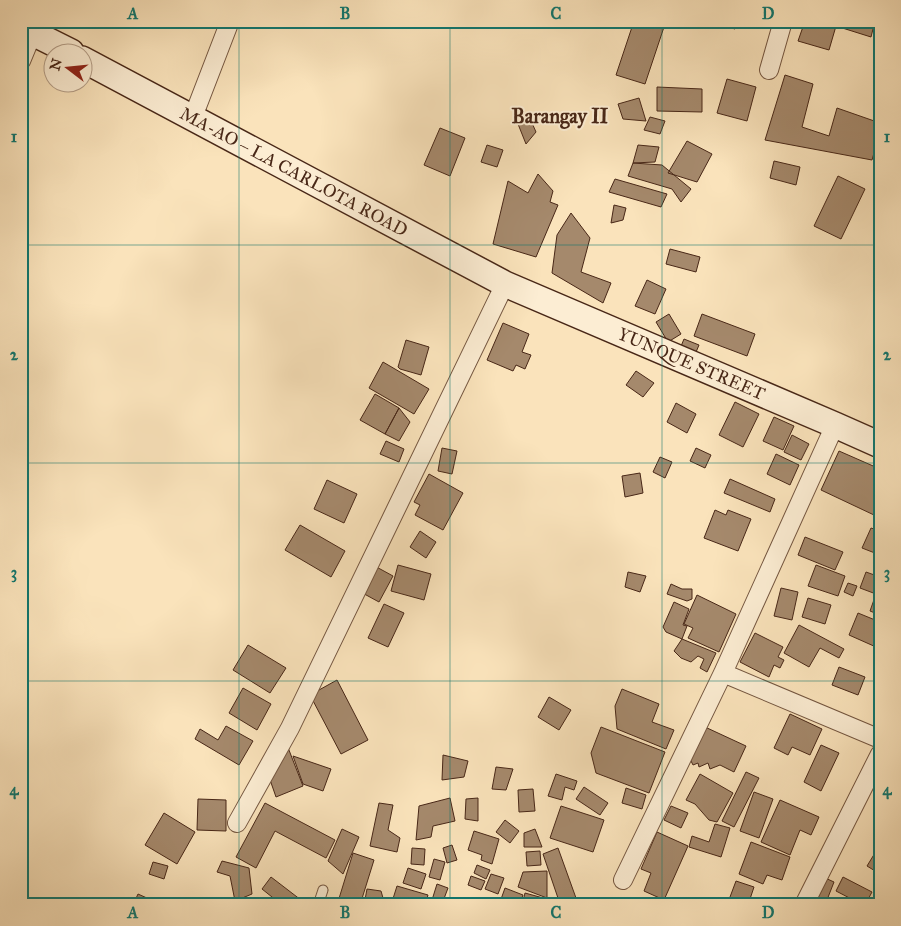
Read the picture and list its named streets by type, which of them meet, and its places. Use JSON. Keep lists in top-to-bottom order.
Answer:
{
  "streets": {
    "main road": ["MA-AO – LA CARLOTA ROAD", "YUNQUE STREET"]
  },
  "crossings": [
    ["MA-AO – LA CARLOTA ROAD", "YUNQUE STREET"]
  ],
  "districts": ["Barangay II"],
  "north": "left",
  "grid": {
    "columns": [
      "A",
      "B",
      "C",
      "D"
    ],
    "rows": [
      "1",
      "2",
      "3",
      "4"
    ]
  }
}
